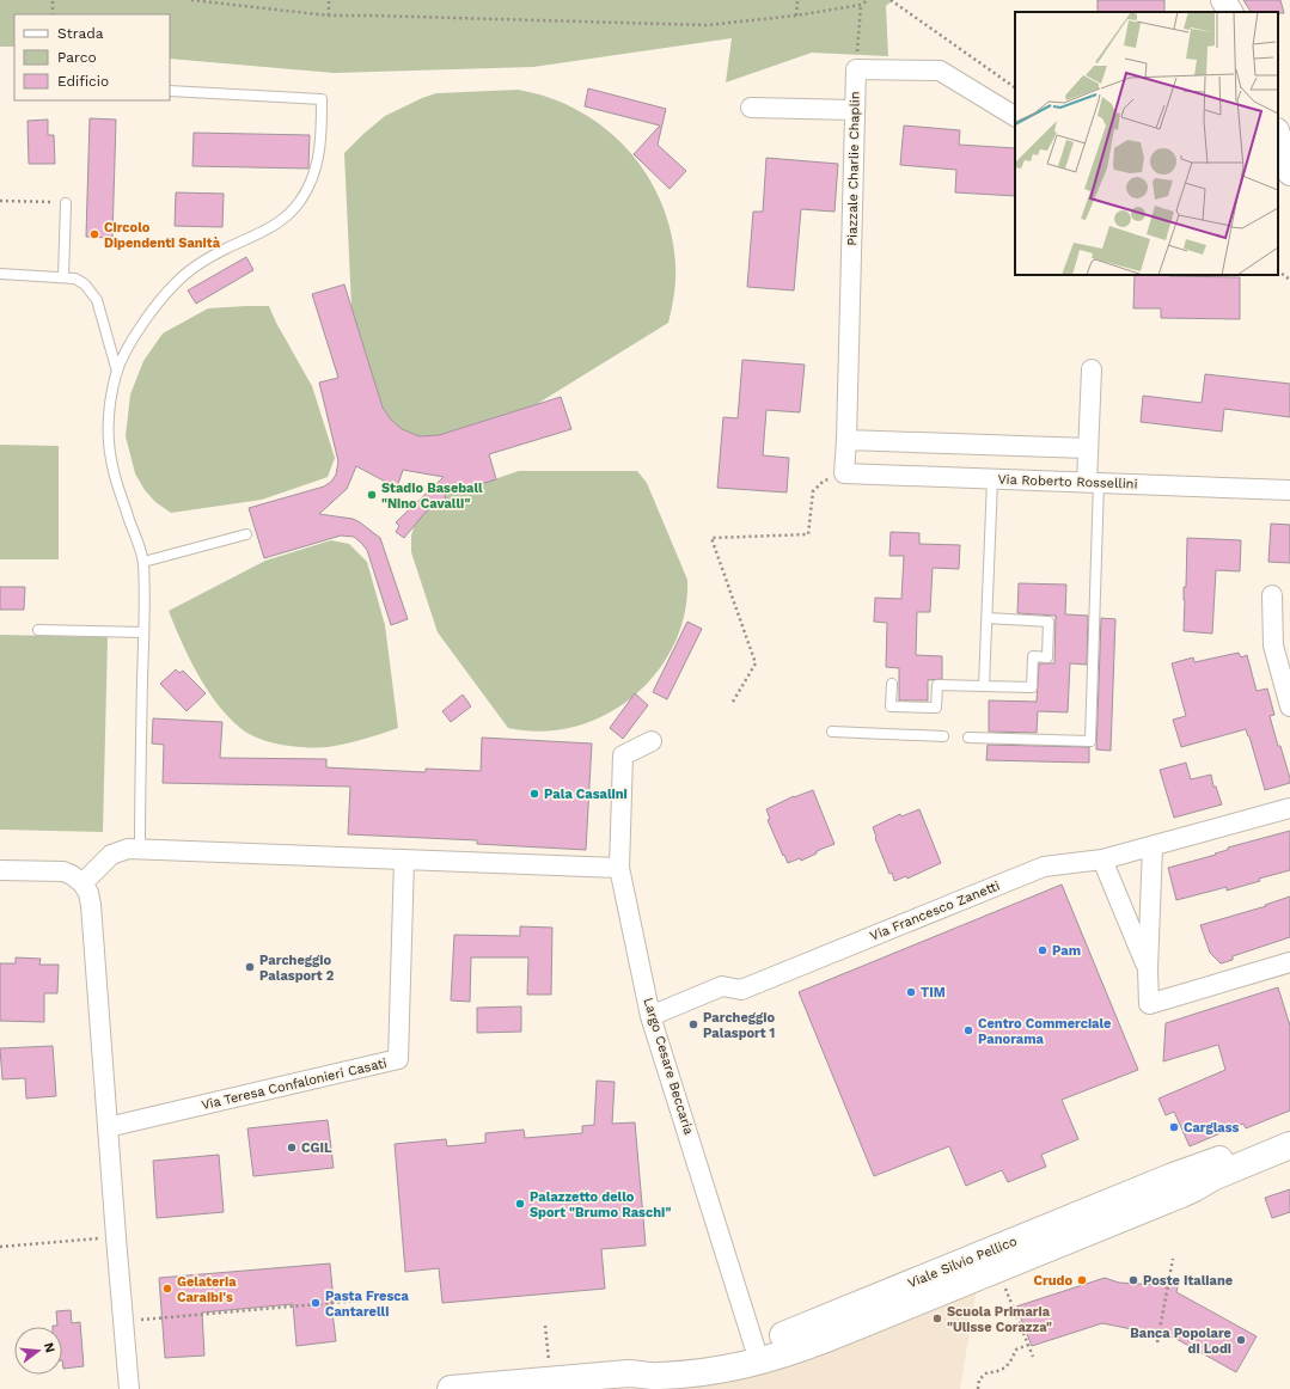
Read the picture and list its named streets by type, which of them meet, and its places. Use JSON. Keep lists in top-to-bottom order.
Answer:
{
  "streets": {
    "main road": ["Viale Silvio Pellico"],
    "street": [
      "Piazzale Charlie Chaplin",
      "Via Roberto Rossellini",
      "Via Francesco Zanetti",
      "Largo Cesare Beccaria",
      "Via Teresa Confalonieri Casati"
    ]
  },
  "crossings": [
    ["Piazzale Charlie Chaplin", "Via Roberto Rossellini"],
    ["Via Francesco Zanetti", "Largo Cesare Beccaria"],
    ["Largo Cesare Beccaria", "Viale Silvio Pellico"]
  ],
  "places": [
    "Circolo Dipendenti Sanità",
    "Stadio Baseball \"Nino Cavalli\"",
    "Pala Casalini",
    "Pam",
    "Parcheggio Palasport 2",
    "TIM",
    "Parcheggio Palasport 1",
    "Centro Commerciale Panorama",
    "Carglass",
    "CGIL",
    "Palazzetto dello Sport \"Brumo Raschi\"",
    "Crudo",
    "Poste Italiane",
    "Gelateria Caraibi's",
    "Pasta Fresca Cantarelli",
    "Scuola Primaria \"Ulisse Corazza\"",
    "Banca Popolare di Lodi"
  ],
  "legend": ["Strada", "Parco", "Edificio"],
  "north": "right"
}
